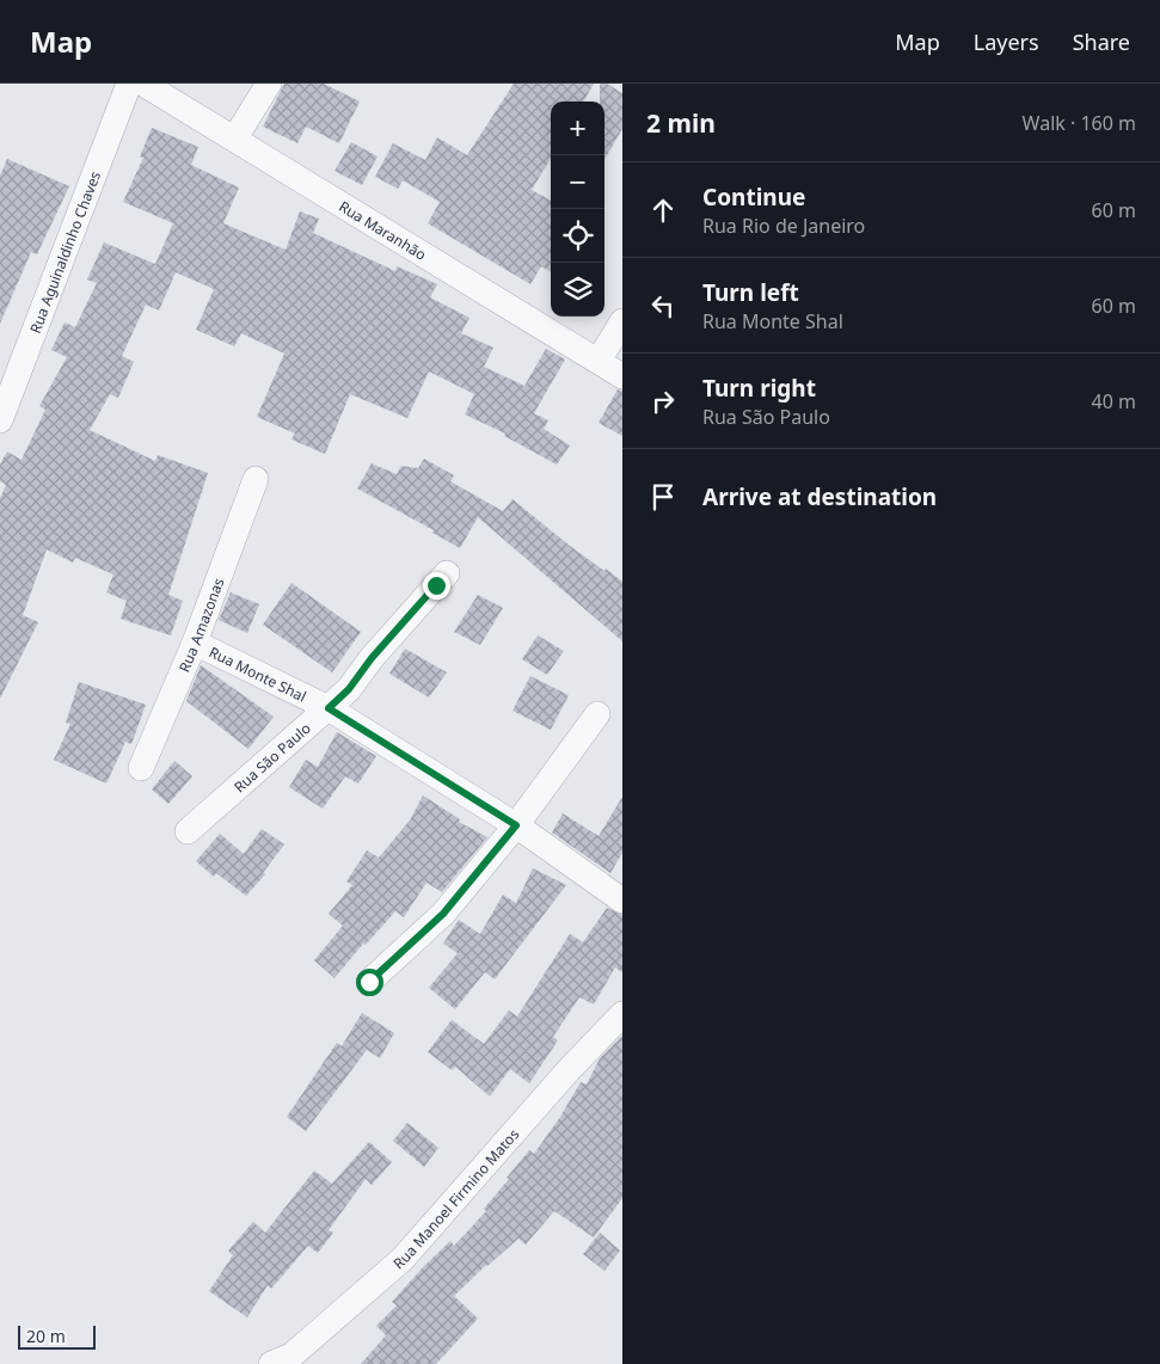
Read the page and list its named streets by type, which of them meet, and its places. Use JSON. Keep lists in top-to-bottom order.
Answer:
{
  "streets": {
    "street": [
      "Rua Maranhão",
      "Rua Aguinaldinho Chaves",
      "Rua Amazonas",
      "Rua Monte Shal",
      "Rua São Paulo",
      "Rua Manoel Firmino Matos"
    ]
  },
  "crossings": [
    ["Rua Amazonas", "Rua Monte Shal"],
    ["Rua Monte Shal", "Rua São Paulo"]
  ],
  "scale_bar": "20 m",
  "page": {
    "header": "Map",
    "nav": ["Map", "Layers", "Share"],
    "heading": ["2 min", "Walk · 160 m"],
    "map_buttons": ["+", "−"],
    "list": [
      ["Continue", "Rua Rio de Janeiro", "60 m"],
      ["Turn left", "Rua Monte Shal", "60 m"],
      ["Turn right", "Rua São Paulo", "40 m"],
      "Arrive at destination"
    ],
    "scale": "20 m"
  }
}
